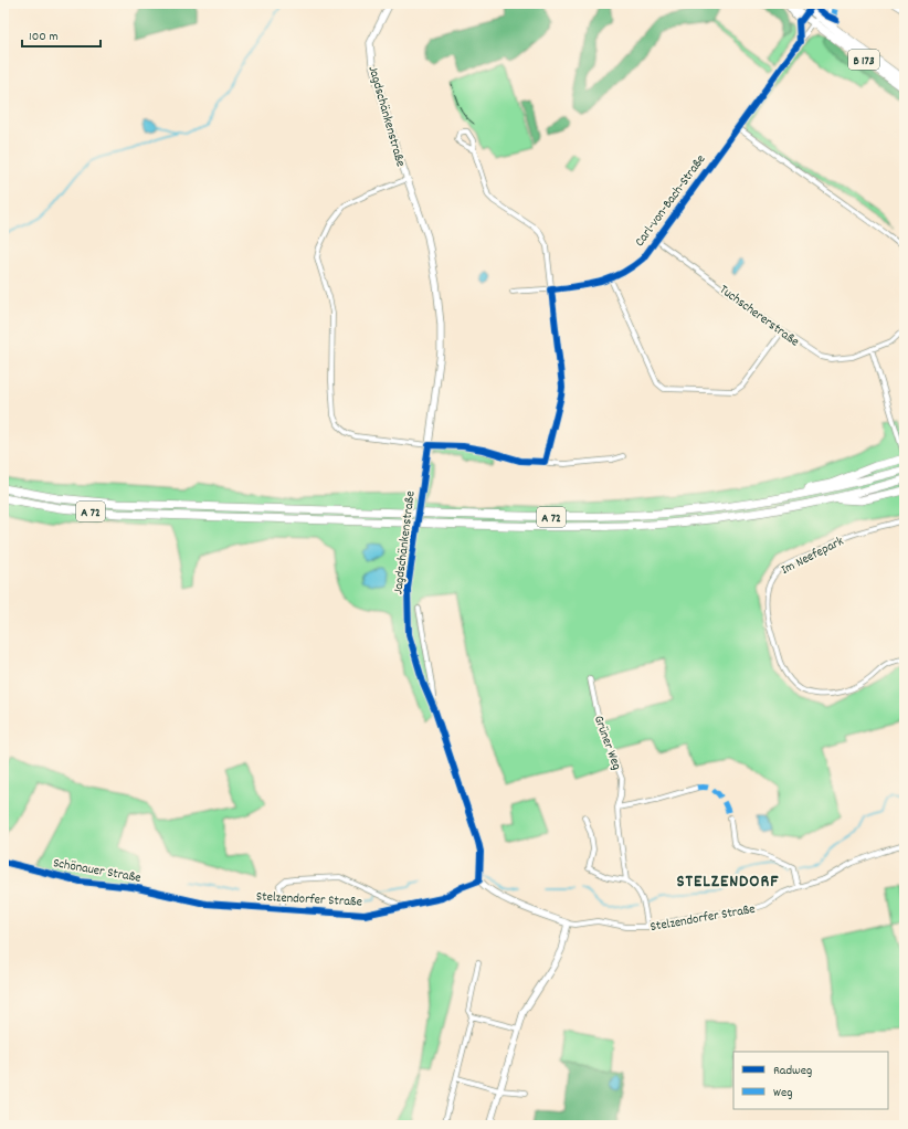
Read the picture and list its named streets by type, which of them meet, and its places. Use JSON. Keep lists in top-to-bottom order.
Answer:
{
  "streets": {
    "highway": ["B 173", "A 72"],
    "main road": ["Jagdschänkenstraße", "Schönauer Straße", "Stelzendorfer Straße"],
    "street": [
      "Carl-von-Bach-Straße",
      "Tuchschererstraße",
      "Im Neefepark",
      "Grüner Weg"
    ]
  },
  "crossings": [
    ["B 173", "Carl-von-Bach-Straße"],
    ["Jagdschänkenstraße", "Stelzendorfer Straße"],
    ["Carl-von-Bach-Straße", "Tuchschererstraße"],
    ["Schönauer Straße", "Stelzendorfer Straße"]
  ],
  "districts": ["STELZENDORF"],
  "legend": ["Radweg", "Weg"],
  "scale_bar": "100 m"
}
